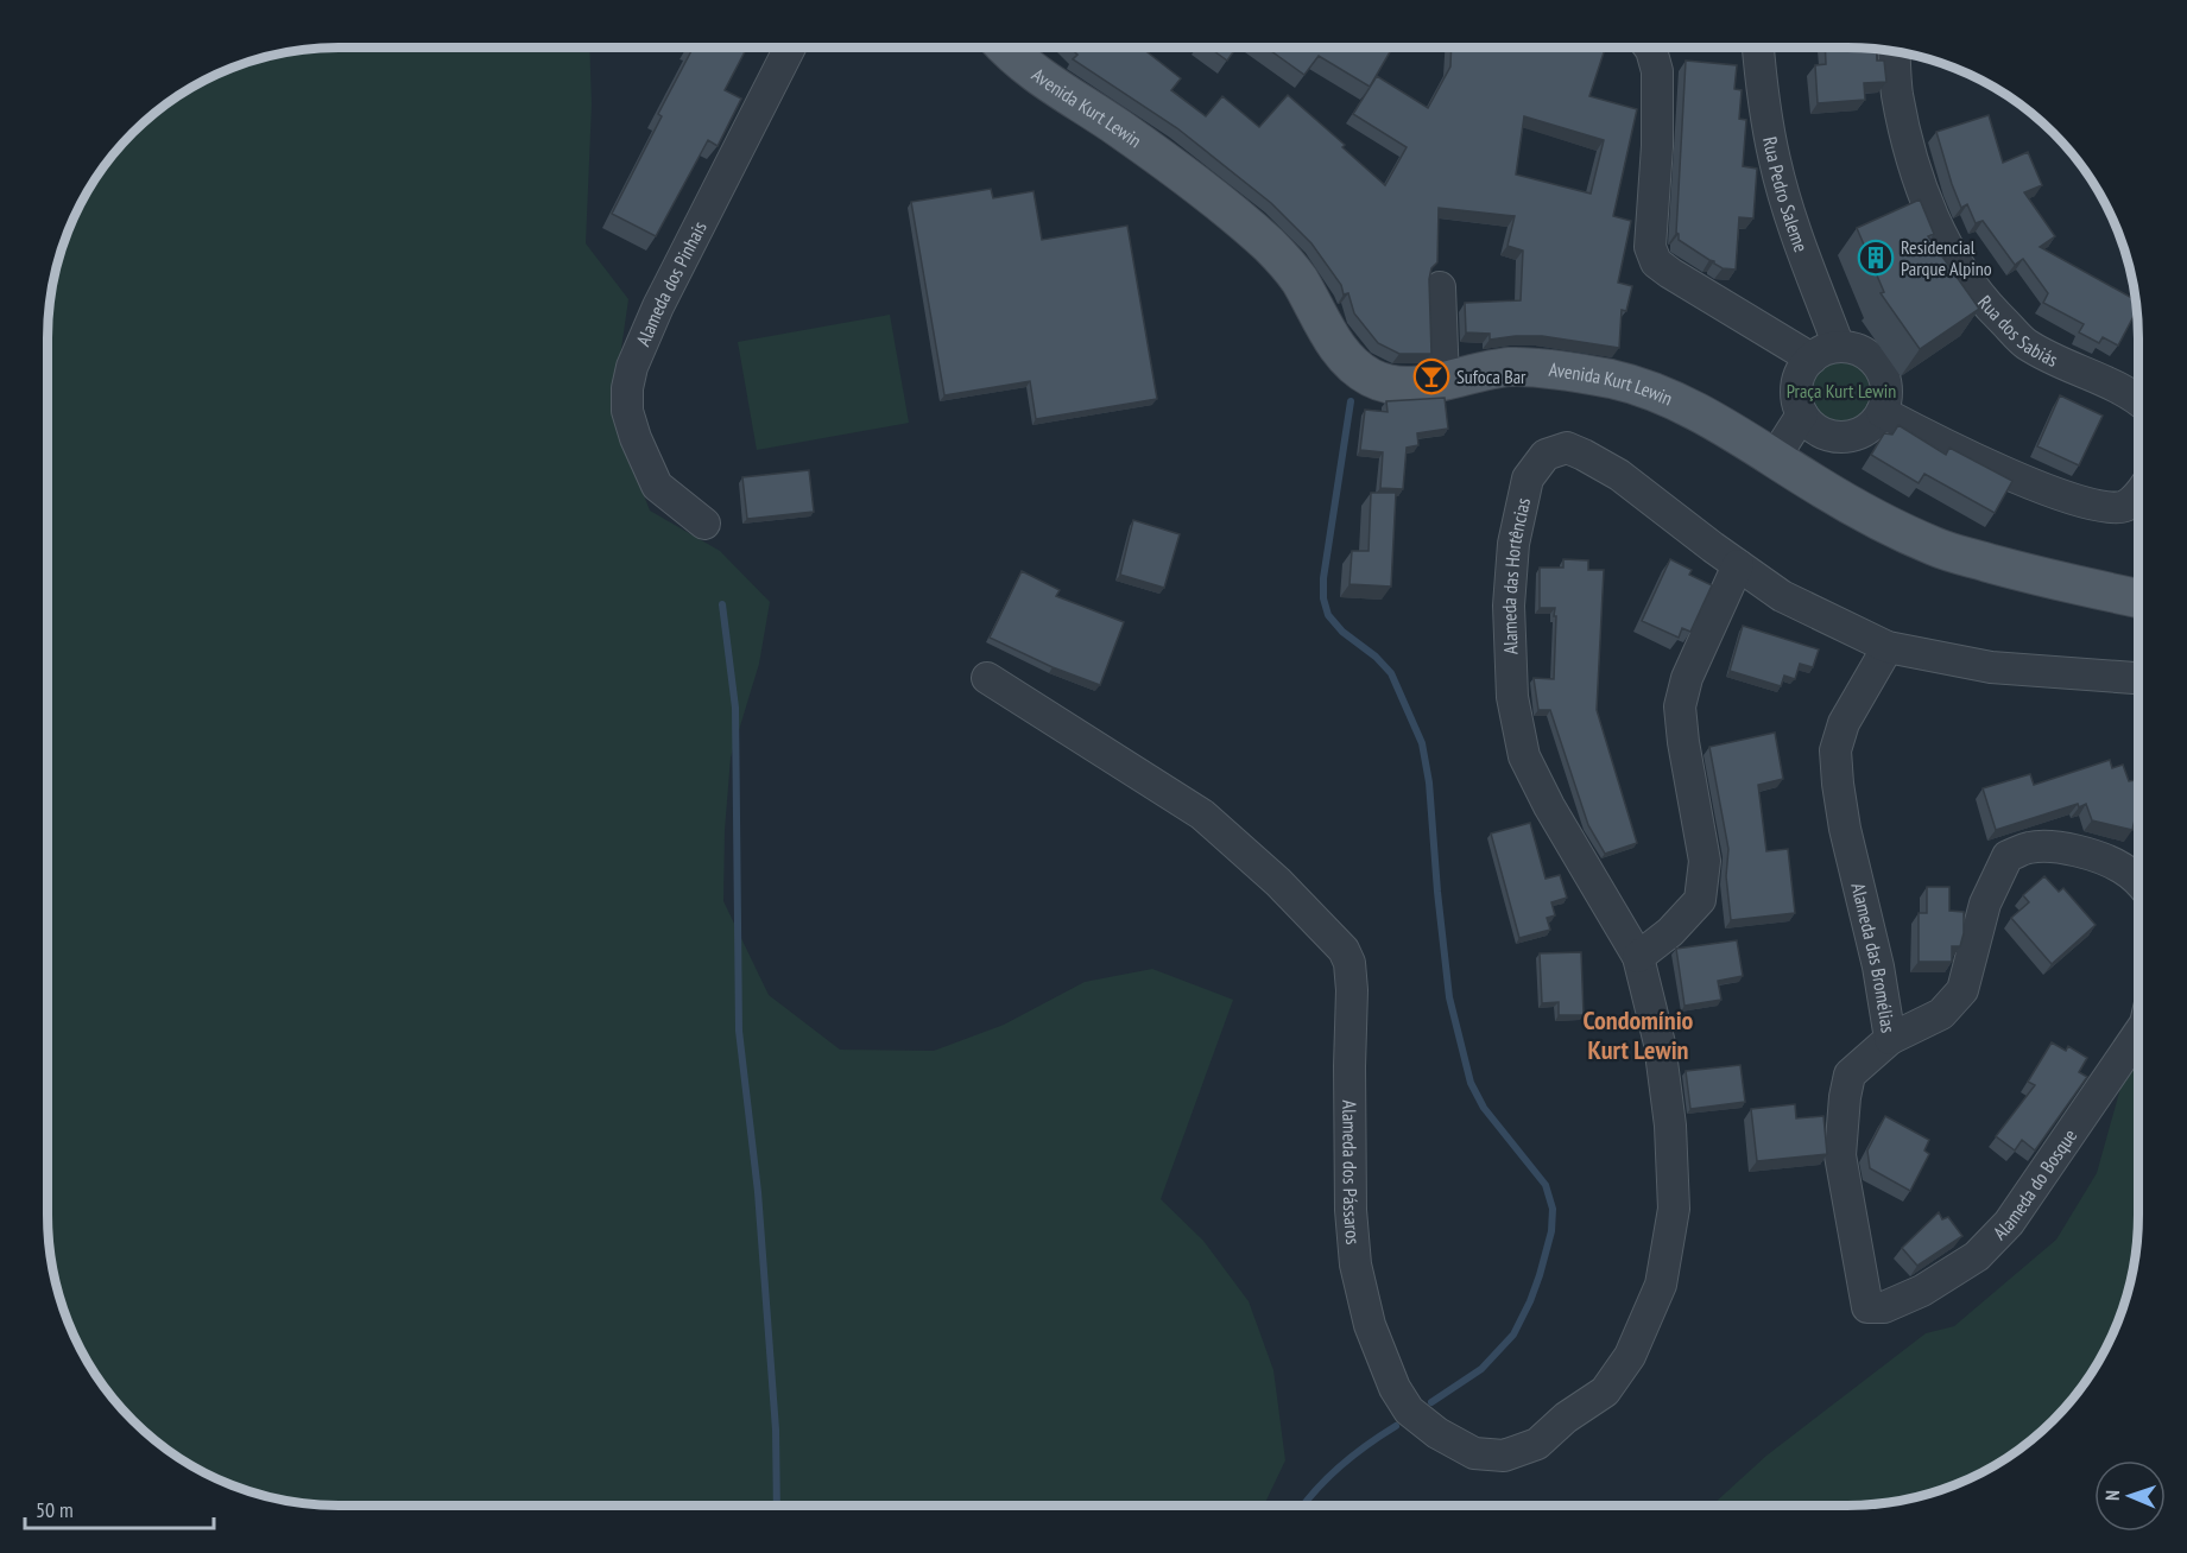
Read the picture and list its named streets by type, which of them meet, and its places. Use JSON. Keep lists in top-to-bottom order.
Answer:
{
  "streets": {
    "main road": ["Avenida Kurt Lewin"],
    "street": [
      "Rua Pedro Saleme",
      "Alameda dos Pinhais",
      "Rua dos Sabiás",
      "Alameda das Hortências",
      "Alameda das Bromélias",
      "Alameda dos Pássaros",
      "Alameda do Bosque"
    ]
  },
  "crossings": [
    ["Alameda das Hortências", "Alameda das Bromélias"],
    ["Alameda das Hortências", "Alameda dos Pássaros"],
    ["Alameda das Bromélias", "Alameda do Bosque"]
  ],
  "districts": ["Condomínio Kurt Lewin"],
  "parks": ["Praça Kurt Lewin"],
  "places": {
    "building": ["Residencial Parque Alpino"],
    "bar": ["Sufoca Bar"]
  },
  "scale_bar": "50 m",
  "north": "left"
}
